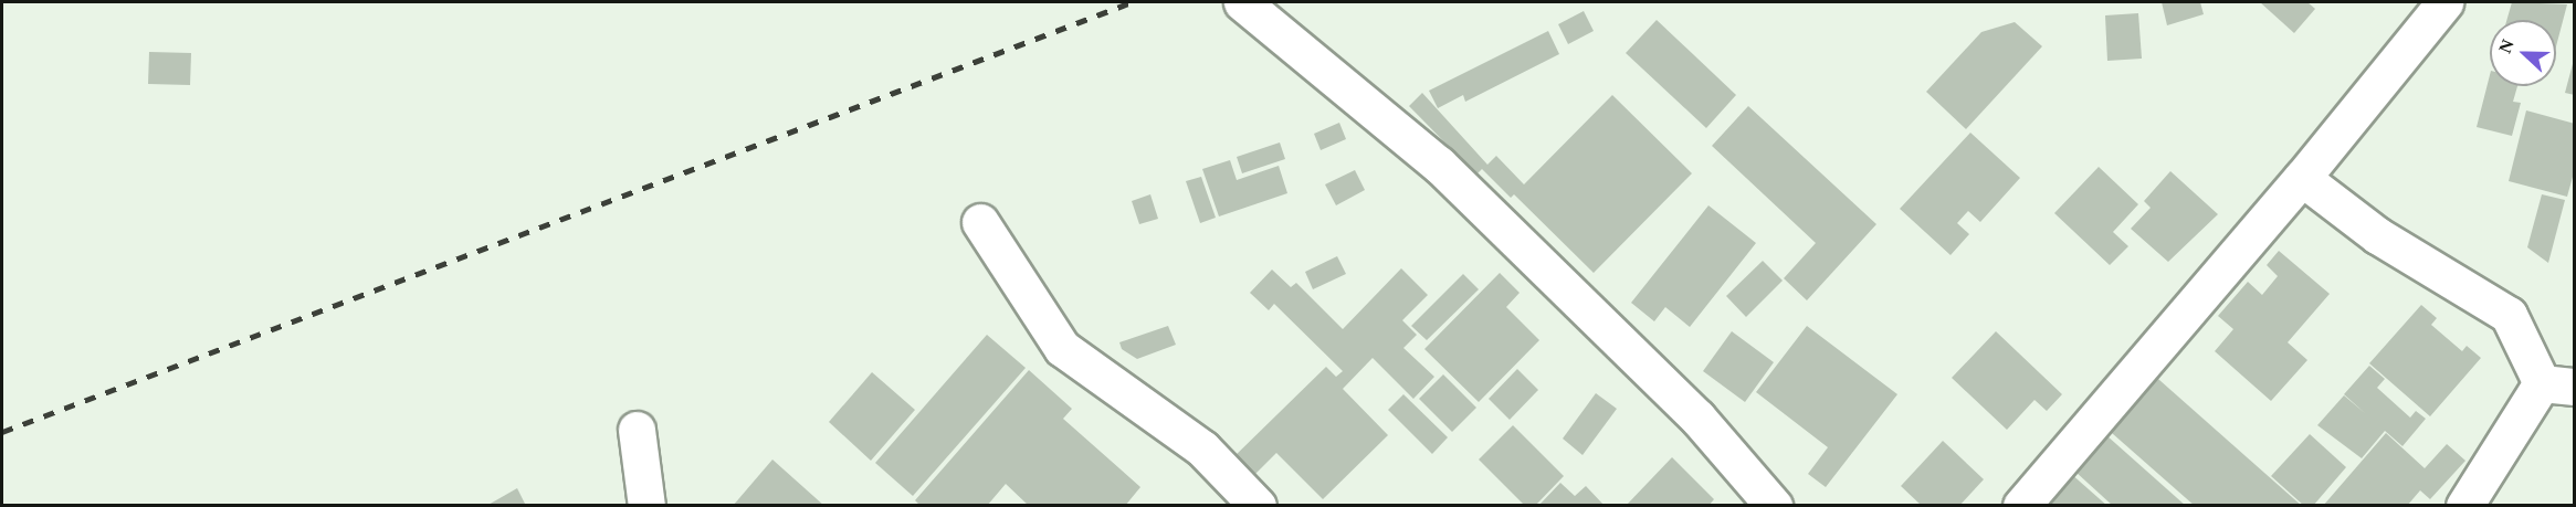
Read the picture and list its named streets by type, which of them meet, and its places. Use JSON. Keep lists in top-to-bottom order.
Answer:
{
  "north": "left"
}
